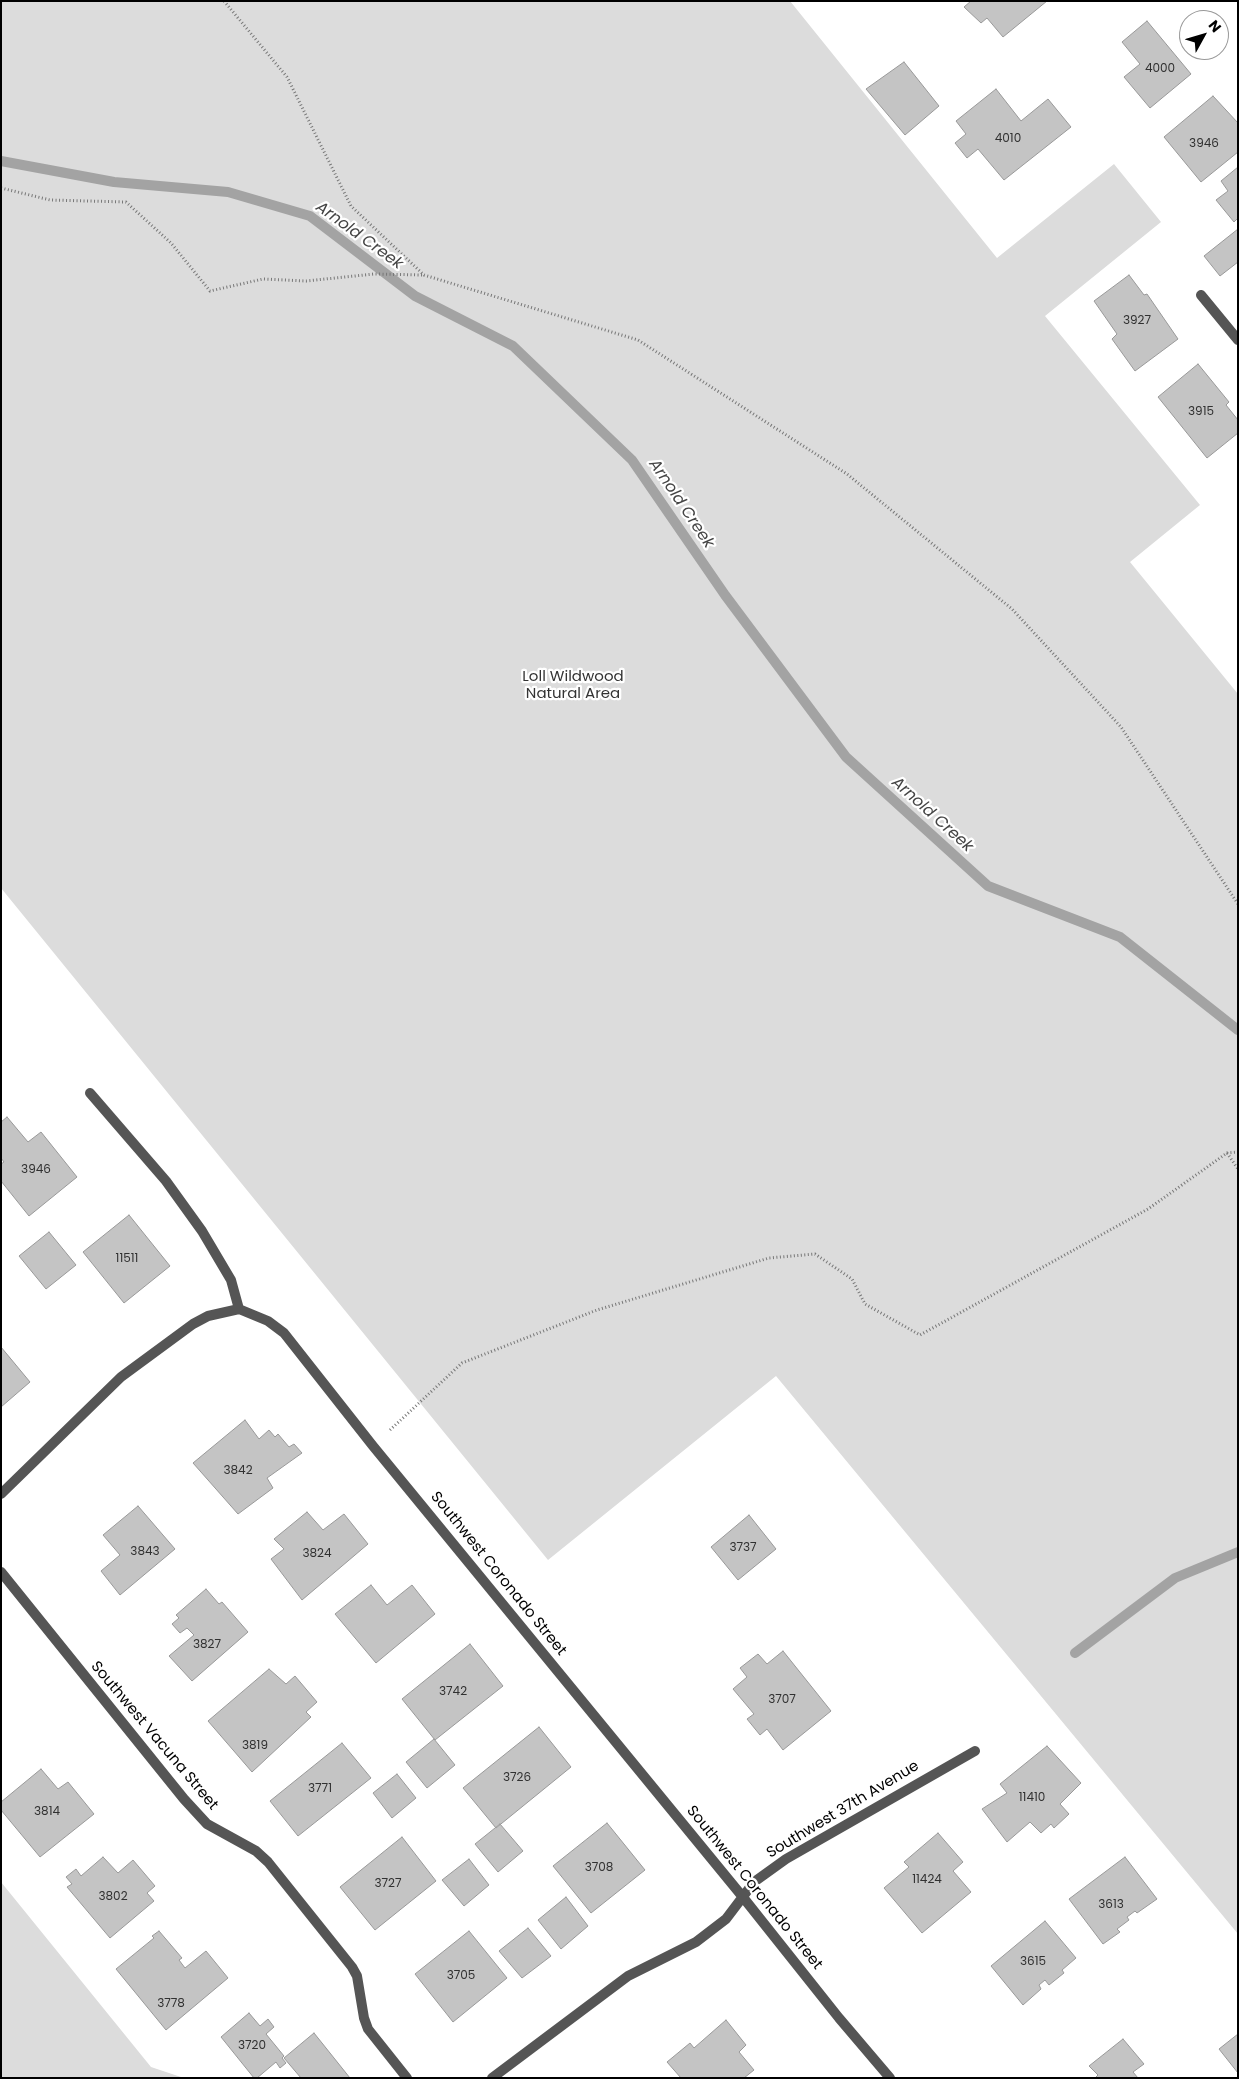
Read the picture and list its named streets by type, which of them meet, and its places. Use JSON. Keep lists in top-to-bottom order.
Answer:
{
  "streets": {
    "street": ["Southwest Coronado Street", "Southwest Vacuna Street", "Southwest 37th Avenue"]
  },
  "crossings": [
    ["Southwest Coronado Street", "Southwest 37th Avenue"]
  ],
  "water": ["Arnold Creek"],
  "parks": ["Loll Wildwood Natural Area"],
  "house_numbers": [
    "4000",
    "4010",
    "3946",
    "3927",
    "3915",
    "3946",
    "11511",
    "3842",
    "3737",
    "3843",
    "3824",
    "3827",
    "3742",
    "3707",
    "3819",
    "3726",
    "3771",
    "11410",
    "3814",
    "3708",
    "11424",
    "3727",
    "3802",
    "3613",
    "3615",
    "3705",
    "3778",
    "3720"
  ],
  "north": "top right"
}
